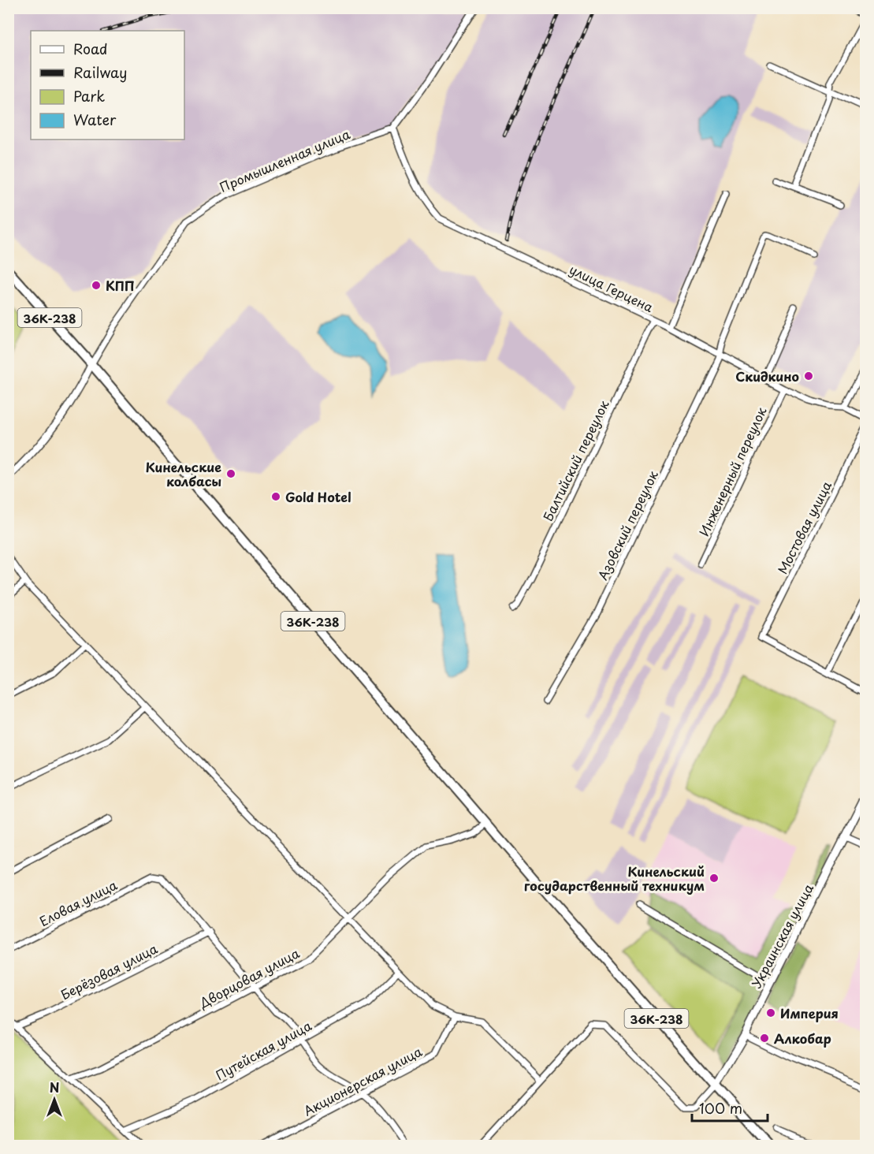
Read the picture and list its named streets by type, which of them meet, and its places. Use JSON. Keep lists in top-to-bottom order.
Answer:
{
  "streets": {
    "main road": ["36К-238", "Украинская улица"],
    "street": [
      "Промышленная улица",
      "улица Герцена",
      "Балтийский переулок",
      "Инженерный переулок",
      "Азовский переулок",
      "Мостовая улица",
      "Еловая улица",
      "Берёзовая улица",
      "Дворцовая улица",
      "Путейская улица",
      "Акционерская улица"
    ]
  },
  "crossings": [
    ["Промышленная улица", "улица Герцена"],
    ["Промышленная улица", "36К-238"],
    ["улица Герцена", "Балтийский переулок"],
    ["улица Герцена", "Инженерный переулок"],
    ["улица Герцена", "Азовский переулок"],
    ["36К-238", "Украинская улица"],
    ["36К-238", "Дворцовая улица"],
    ["Еловая улица", "Берёзовая улица"]
  ],
  "places": [
    "КПП",
    "Скидкино",
    "Кинельские колбасы",
    "Gold Hotel",
    "Кинельский государственный техникум",
    "Империя",
    "Алкобар"
  ],
  "legend": [
    "Road",
    "Railway",
    "Park",
    "Water"
  ],
  "scale_bar": "100 m",
  "north": "top"
}
